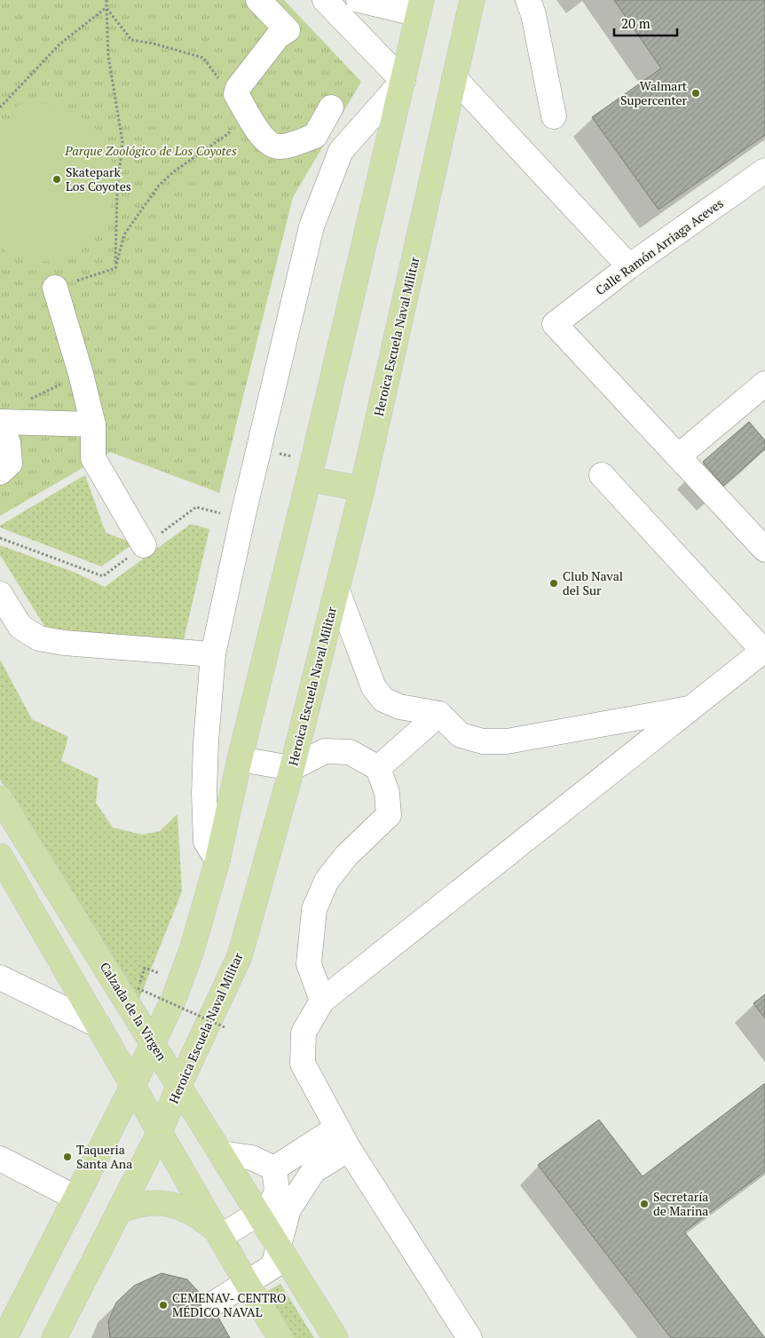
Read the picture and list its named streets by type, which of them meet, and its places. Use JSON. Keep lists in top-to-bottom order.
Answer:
{
  "streets": {
    "main road": ["Heroica Escuela Naval Militar", "Calzada de la Virgen"],
    "street": ["Calle Ramón Arriaga Aceves"]
  },
  "crossings": [
    ["Heroica Escuela Naval Militar", "Calzada de la Virgen"]
  ],
  "parks": ["Parque Zoológico de Los Coyotes"],
  "places": [
    "Walmart Supercenter",
    "Skatepark Los Coyotes",
    "Club Naval del Sur",
    "Taqueria Santa Ana",
    "Secretaría de Marina",
    "CEMENAV- CENTRO MÉDICO NAVAL"
  ],
  "scale_bar": "20 m"
}
